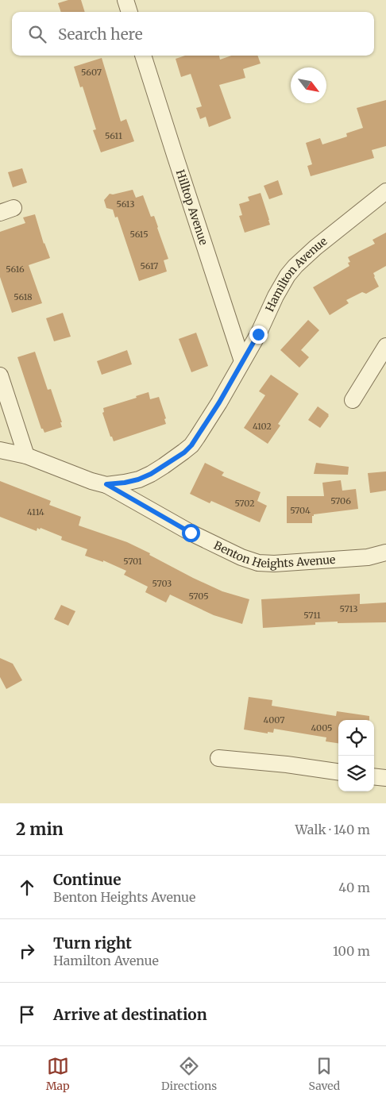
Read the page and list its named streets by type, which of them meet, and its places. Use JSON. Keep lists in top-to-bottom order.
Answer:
{
  "streets": {
    "street": ["Hilltop Avenue", "Hamilton Avenue", "Benton Heights Avenue"]
  },
  "crossings": [
    ["Hilltop Avenue", "Hamilton Avenue"],
    ["Hamilton Avenue", "Benton Heights Avenue"]
  ],
  "house_numbers": [
    "5607",
    "5611",
    "5613",
    "5615",
    "5617",
    "5616",
    "5618",
    "4102",
    "5706",
    "5702",
    "5704",
    "4114",
    "5701",
    "5703",
    "5705",
    "5713",
    "5711",
    "4007",
    "4005"
  ],
  "north": "bottom right",
  "page": {
    "search": "Search here",
    "heading": ["2 min", "Walk · 140 m"],
    "list": [
      ["Continue", "Benton Heights Avenue", "40 m"],
      ["Turn right", "Hamilton Avenue", "100 m"],
      "Arrive at destination"
    ],
    "nav": ["Map", "Directions", "Saved"]
  }
}
